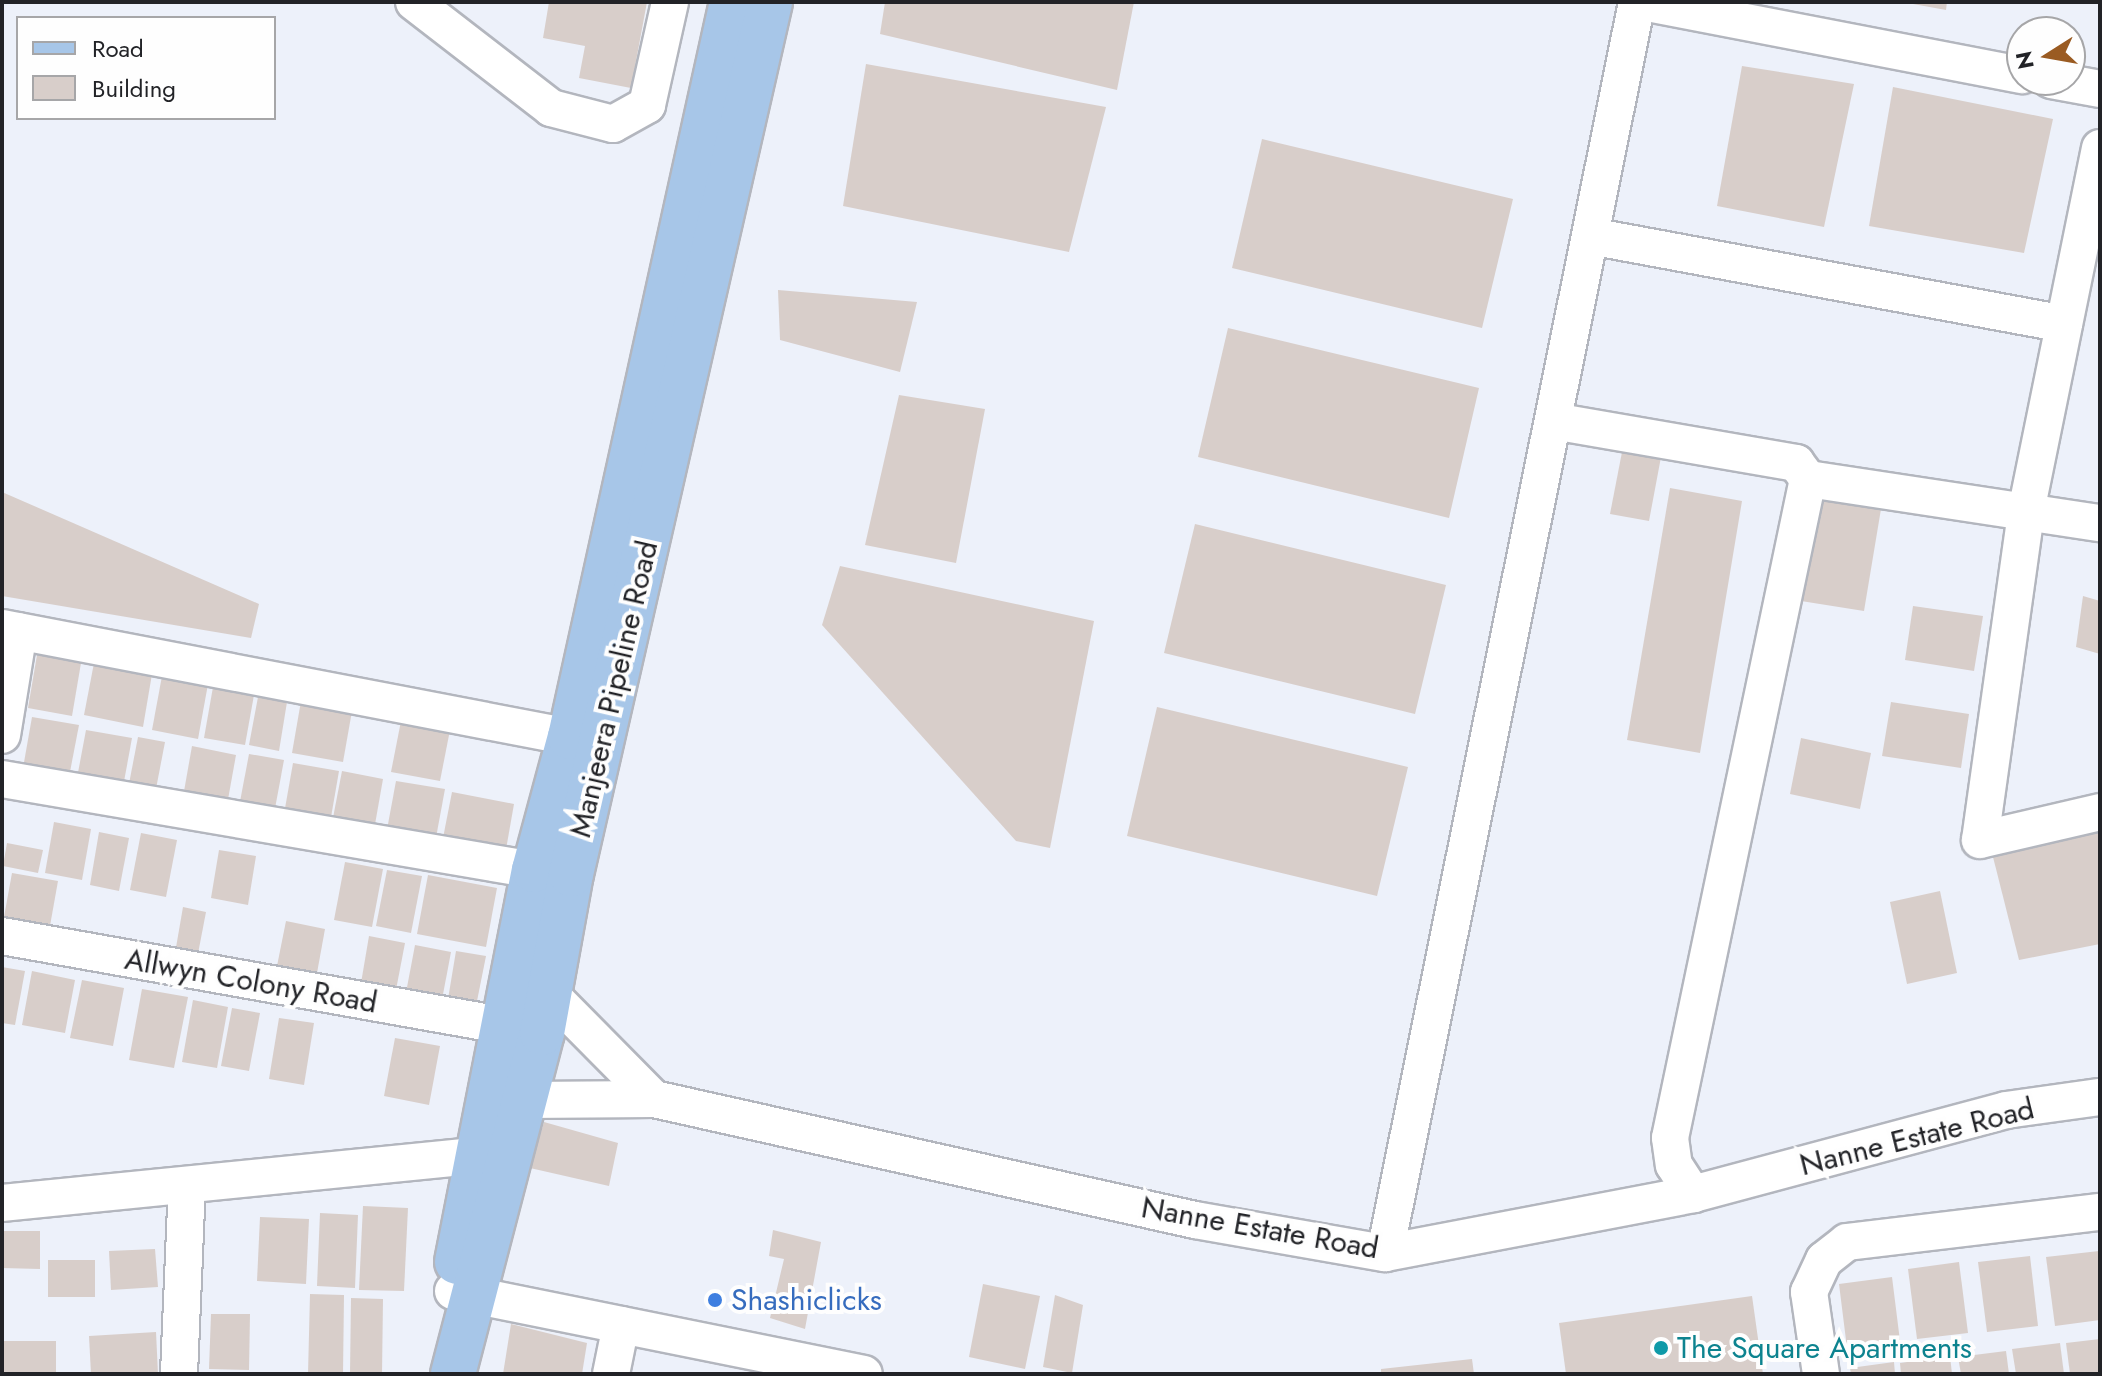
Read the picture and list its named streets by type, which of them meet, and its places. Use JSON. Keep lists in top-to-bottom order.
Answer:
{
  "streets": {
    "main road": ["Manjeera Pipeline Road"],
    "street": ["Allwyn Colony Road", "Nanne Estate Road"]
  },
  "crossings": [
    ["Manjeera Pipeline Road", "Allwyn Colony Road"],
    ["Manjeera Pipeline Road", "Nanne Estate Road"]
  ],
  "places": ["Shashiclicks", "The Square Apartments"],
  "legend": ["Road", "Building"],
  "north": "left"
}
